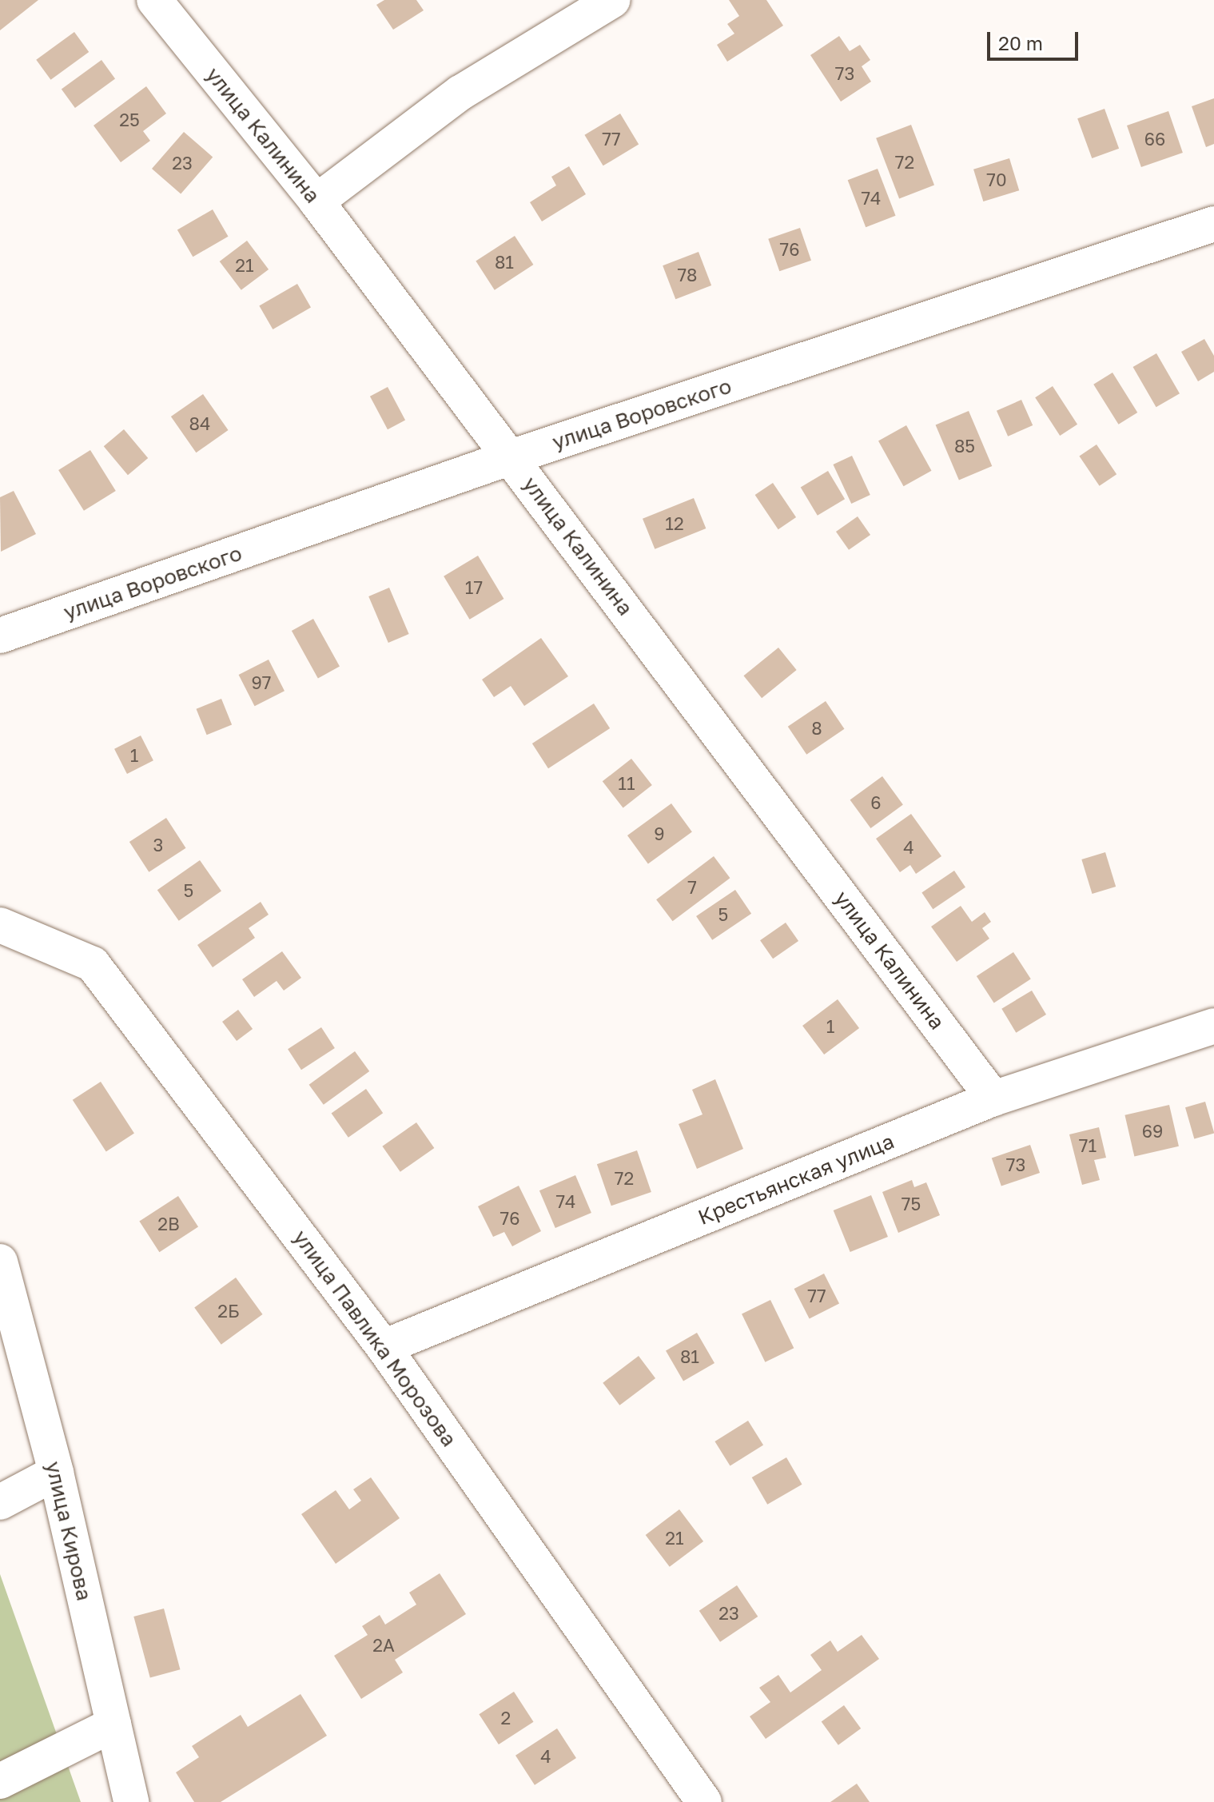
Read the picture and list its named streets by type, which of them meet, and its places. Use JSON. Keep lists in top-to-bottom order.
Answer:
{
  "streets": {
    "street": [
      "улица Калинина",
      "улица Воровского",
      "Крестьянская улица",
      "улица Павлика Морозова",
      "улица Кирова"
    ]
  },
  "crossings": [
    ["улица Калинина", "улица Воровского"],
    ["улица Калинина", "Крестьянская улица"],
    ["Крестьянская улица", "улица Павлика Морозова"]
  ],
  "house_numbers": [
    "73",
    "25",
    "77",
    "66",
    "72",
    "23",
    "70",
    "74",
    "76",
    "81",
    "21",
    "78",
    "84",
    "85",
    "12",
    "17",
    "97",
    "8",
    "1",
    "11",
    "6",
    "9",
    "3",
    "4",
    "7",
    "5",
    "5",
    "1",
    "69",
    "71",
    "73",
    "72",
    "74",
    "75",
    "76",
    "2В",
    "77",
    "2Б",
    "81",
    "21",
    "23",
    "2А",
    "2",
    "4"
  ],
  "scale_bar": "20 m"
}
